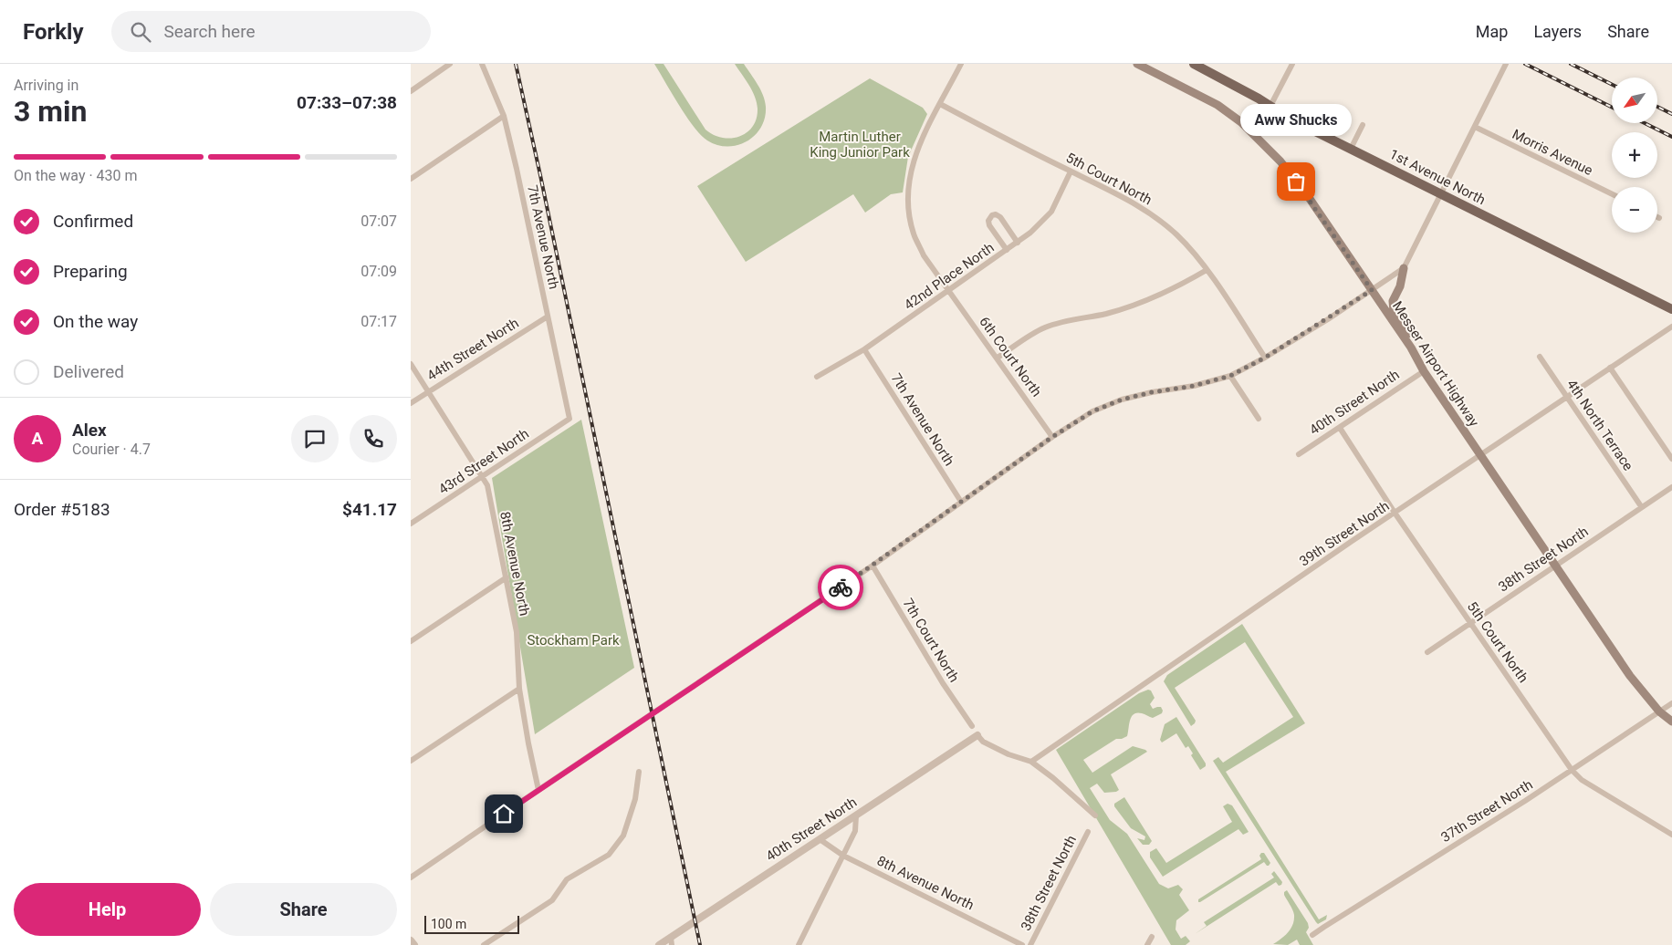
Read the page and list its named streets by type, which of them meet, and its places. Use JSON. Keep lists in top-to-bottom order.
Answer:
{
  "streets": {
    "main road": ["1st Avenue North", "Messer Airport Highway"],
    "street": [
      "Morris Avenue",
      "5th Court North",
      "7th Avenue North",
      "42nd Place North",
      "44th Street North",
      "6th Court North",
      "40th Street North",
      "4th North Terrace",
      "43rd Street North",
      "39th Street North",
      "38th Street North",
      "8th Avenue North",
      "7th Court North",
      "37th Street North"
    ]
  },
  "crossings": [
    ["5th Court North", "42nd Place North"],
    ["5th Court North", "40th Street North"],
    ["5th Court North", "39th Street North"],
    ["5th Court North", "38th Street North"],
    ["5th Court North", "37th Street North"],
    ["7th Avenue North", "42nd Place North"],
    ["7th Avenue North", "44th Street North"],
    ["7th Avenue North", "43rd Street North"],
    ["42nd Place North", "6th Court North"],
    ["44th Street North", "8th Avenue North"],
    ["Messer Airport Highway", "40th Street North"],
    ["Messer Airport Highway", "39th Street North"],
    ["Messer Airport Highway", "38th Street North"],
    ["Messer Airport Highway", "37th Street North"],
    ["40th Street North", "8th Avenue North"],
    ["4th North Terrace", "39th Street North"],
    ["4th North Terrace", "38th Street North"],
    ["43rd Street North", "8th Avenue North"]
  ],
  "parks": ["Martin Luther King Junior Park", "Stockham Park"],
  "places": ["Aww Shucks"],
  "scale_bar": "100 m",
  "north": "bottom left",
  "page": {
    "header": "Forkly",
    "search": "Search here",
    "nav": ["Map", "Layers", "Share"],
    "heading": ["3 min", "Arriving in", "07:33–07:38"],
    "panel": [
      "Alex",
      "Courier · 4.7",
      "Order #5183",
      "$41.17"
    ],
    "map_buttons": ["+", "−"],
    "bubble": "Aww Shucks",
    "bar": "On the way · 430 m",
    "list": [
      ["Confirmed", "07:07"],
      ["Preparing", "07:09"],
      ["On the way", "07:17"],
      "Delivered"
    ],
    "round": "A",
    "buttons": ["Help", "Share"],
    "scale": "100 m"
  }
}
